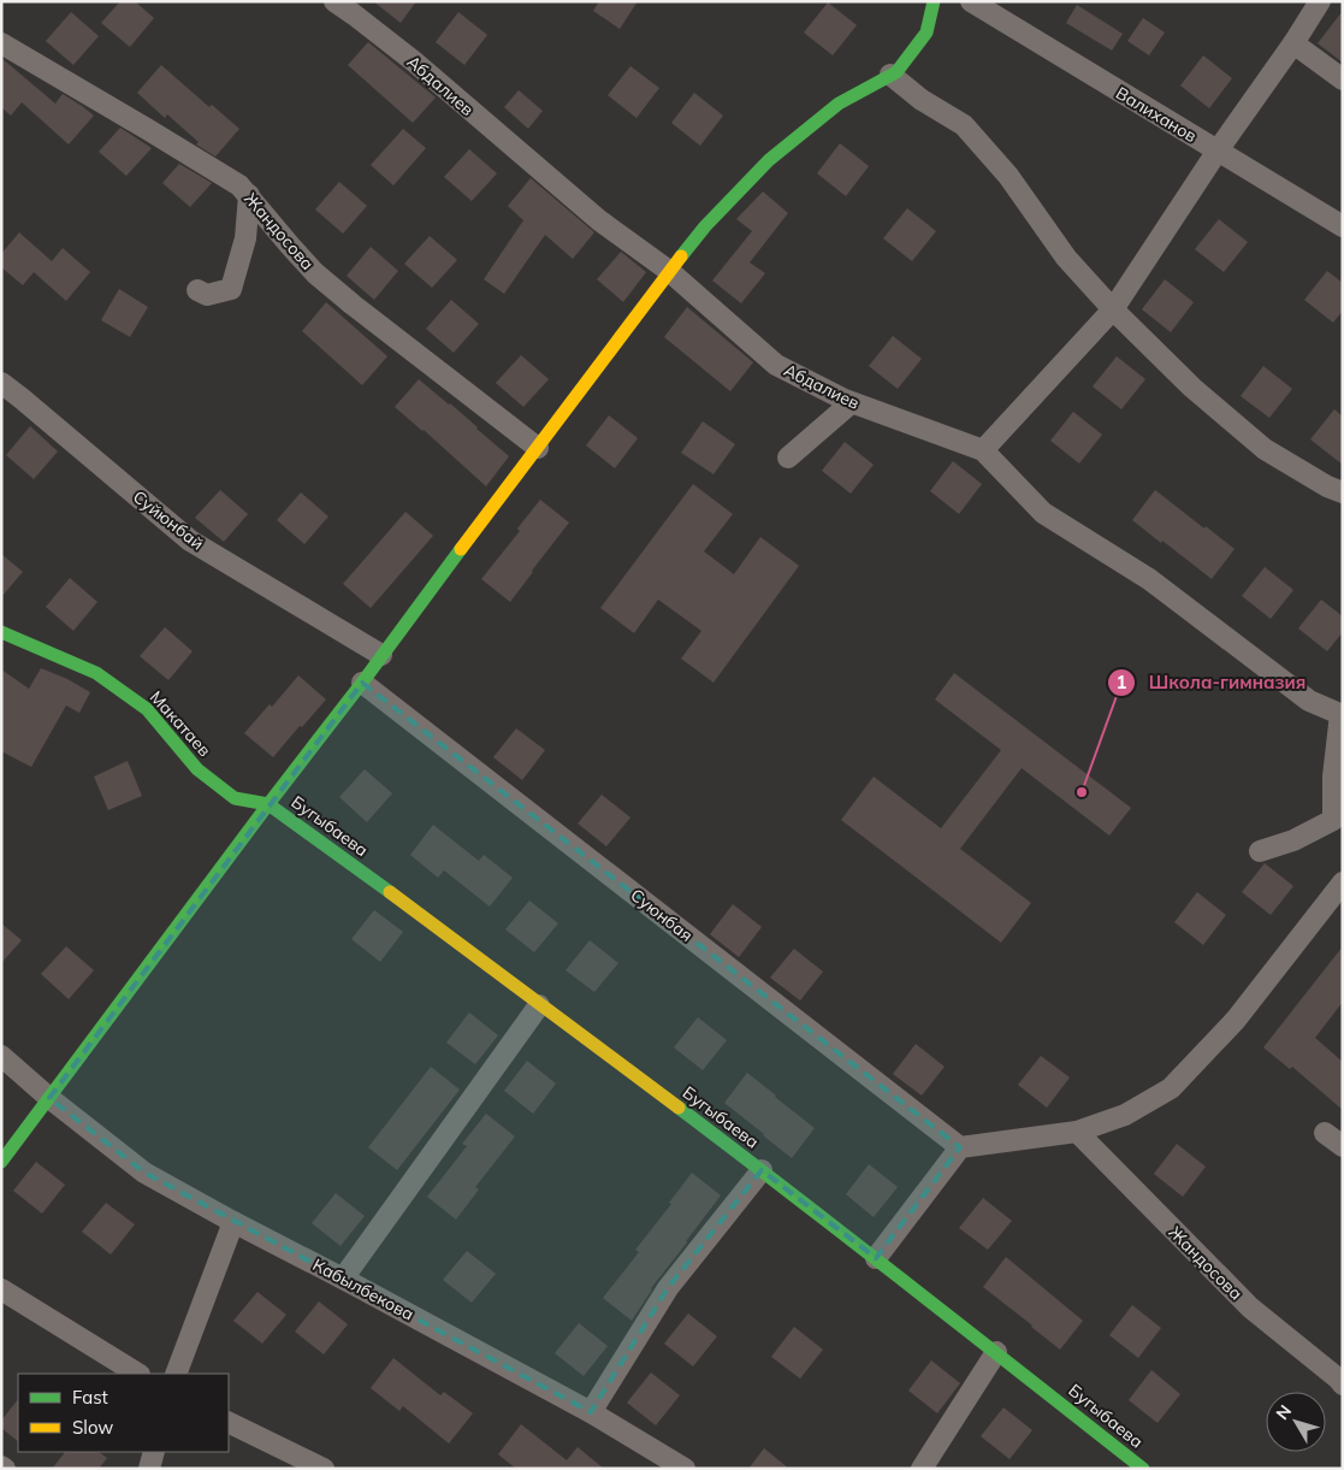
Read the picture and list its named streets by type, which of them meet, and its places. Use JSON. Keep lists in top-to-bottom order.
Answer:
{
  "streets": {
    "street": [
      "Абдалиев",
      "Валиханов",
      "Жандосова",
      "Суйюнбай",
      "Макатаев",
      "Бугыбаева",
      "Суюнбая",
      "Кабылбекова"
    ]
  },
  "crossings": [
    ["Макатаев", "Бугыбаева"]
  ],
  "places": ["Школа-гимназия"],
  "legend": ["Fast", "Slow"],
  "north": "top left"
}
